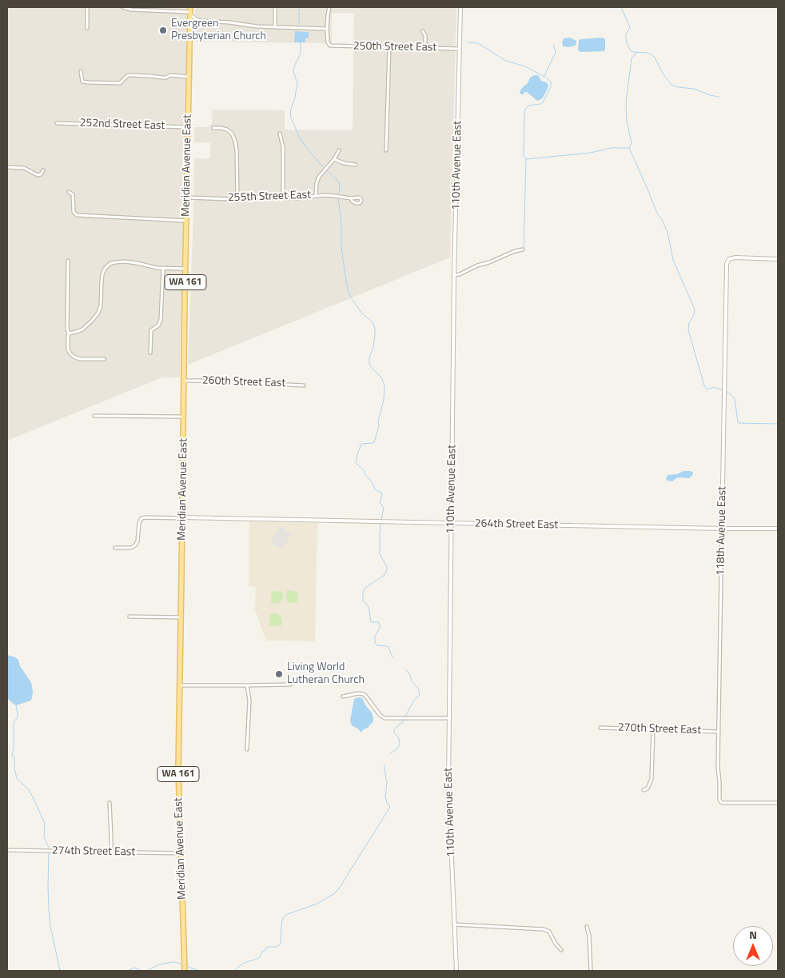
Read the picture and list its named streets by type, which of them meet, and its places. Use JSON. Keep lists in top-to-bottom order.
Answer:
{
  "streets": {
    "main road": ["Meridian Avenue East", "WA 161"],
    "street": [
      "250th Street East",
      "252nd Street East",
      "110th Avenue East",
      "255th Street East",
      "260th Street East",
      "264th Street East",
      "118th Avenue East",
      "270th Street East",
      "274th Street East"
    ]
  },
  "crossings": [
    ["250th Street East", "110th Avenue East"],
    ["252nd Street East", "Meridian Avenue East"],
    ["Meridian Avenue East", "255th Street East"],
    ["Meridian Avenue East", "260th Street East"],
    ["Meridian Avenue East", "264th Street East"],
    ["Meridian Avenue East", "274th Street East"],
    ["110th Avenue East", "264th Street East"],
    ["264th Street East", "118th Avenue East"],
    ["118th Avenue East", "270th Street East"]
  ],
  "places": ["Evergreen Presbyterian Church", "Living World Lutheran Church"],
  "north": "top"
}
